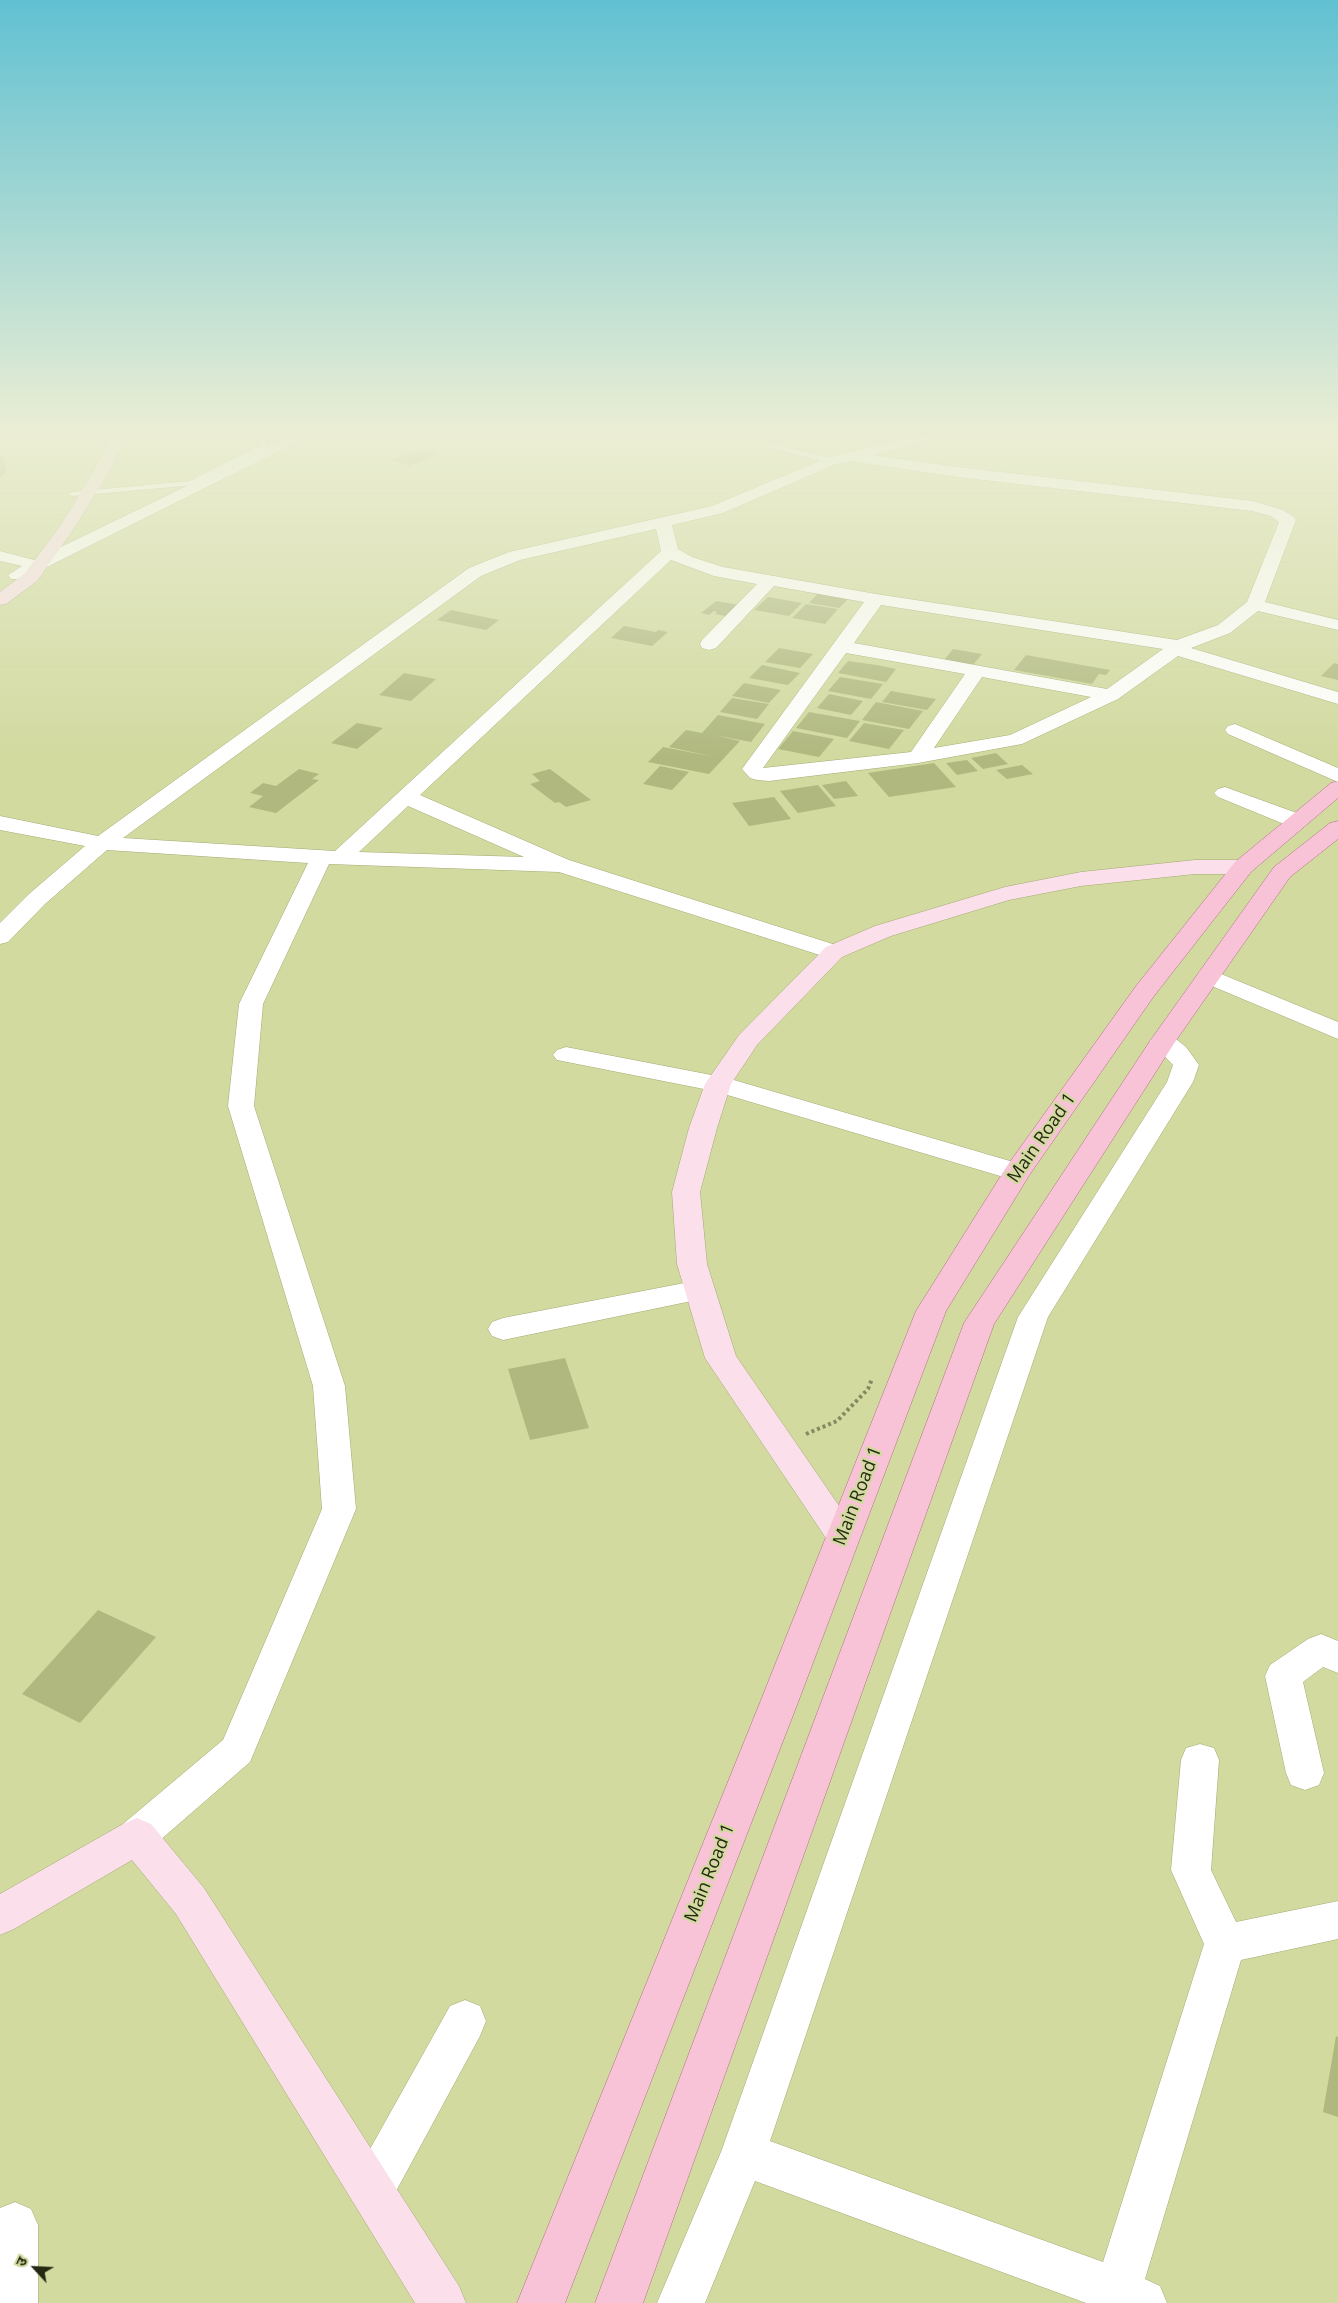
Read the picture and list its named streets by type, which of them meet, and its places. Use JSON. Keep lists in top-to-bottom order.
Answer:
{
  "streets": {
    "main road": ["Main Road 1"]
  },
  "north": "top left"
}
